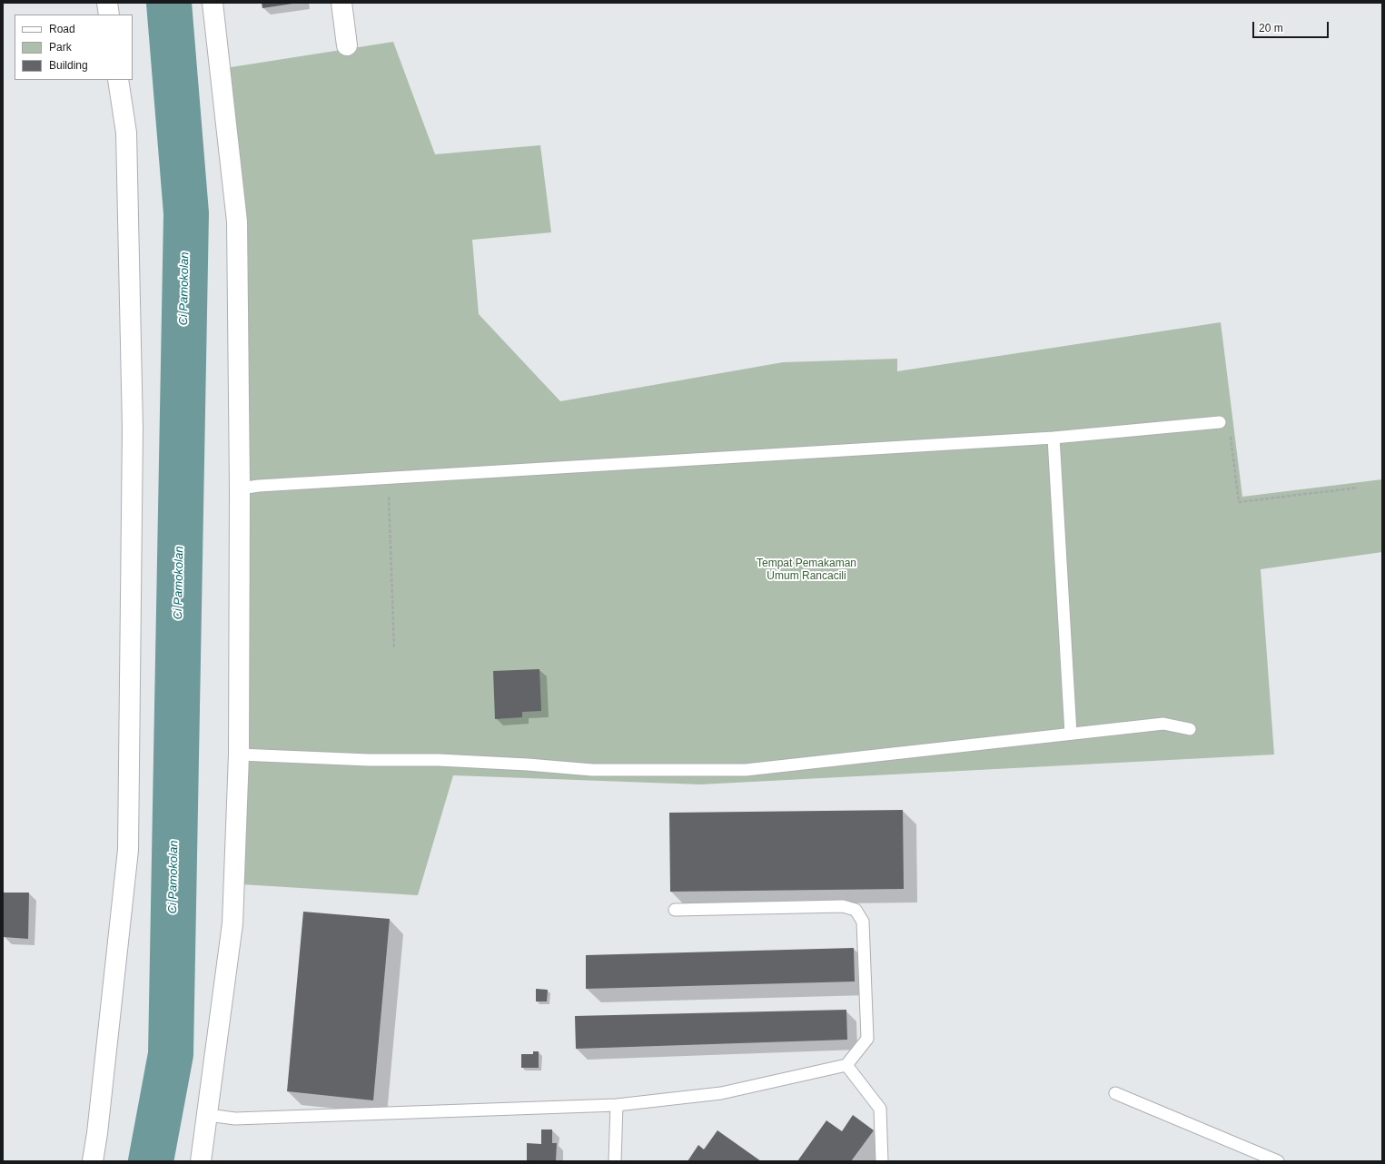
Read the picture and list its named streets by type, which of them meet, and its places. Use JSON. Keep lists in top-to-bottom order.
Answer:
{
  "water": ["Ci Pamokolan"],
  "parks": ["Tempat Pemakaman Umum Rancacili"],
  "legend": ["Road", "Park", "Building"],
  "scale_bar": "20 m"
}
